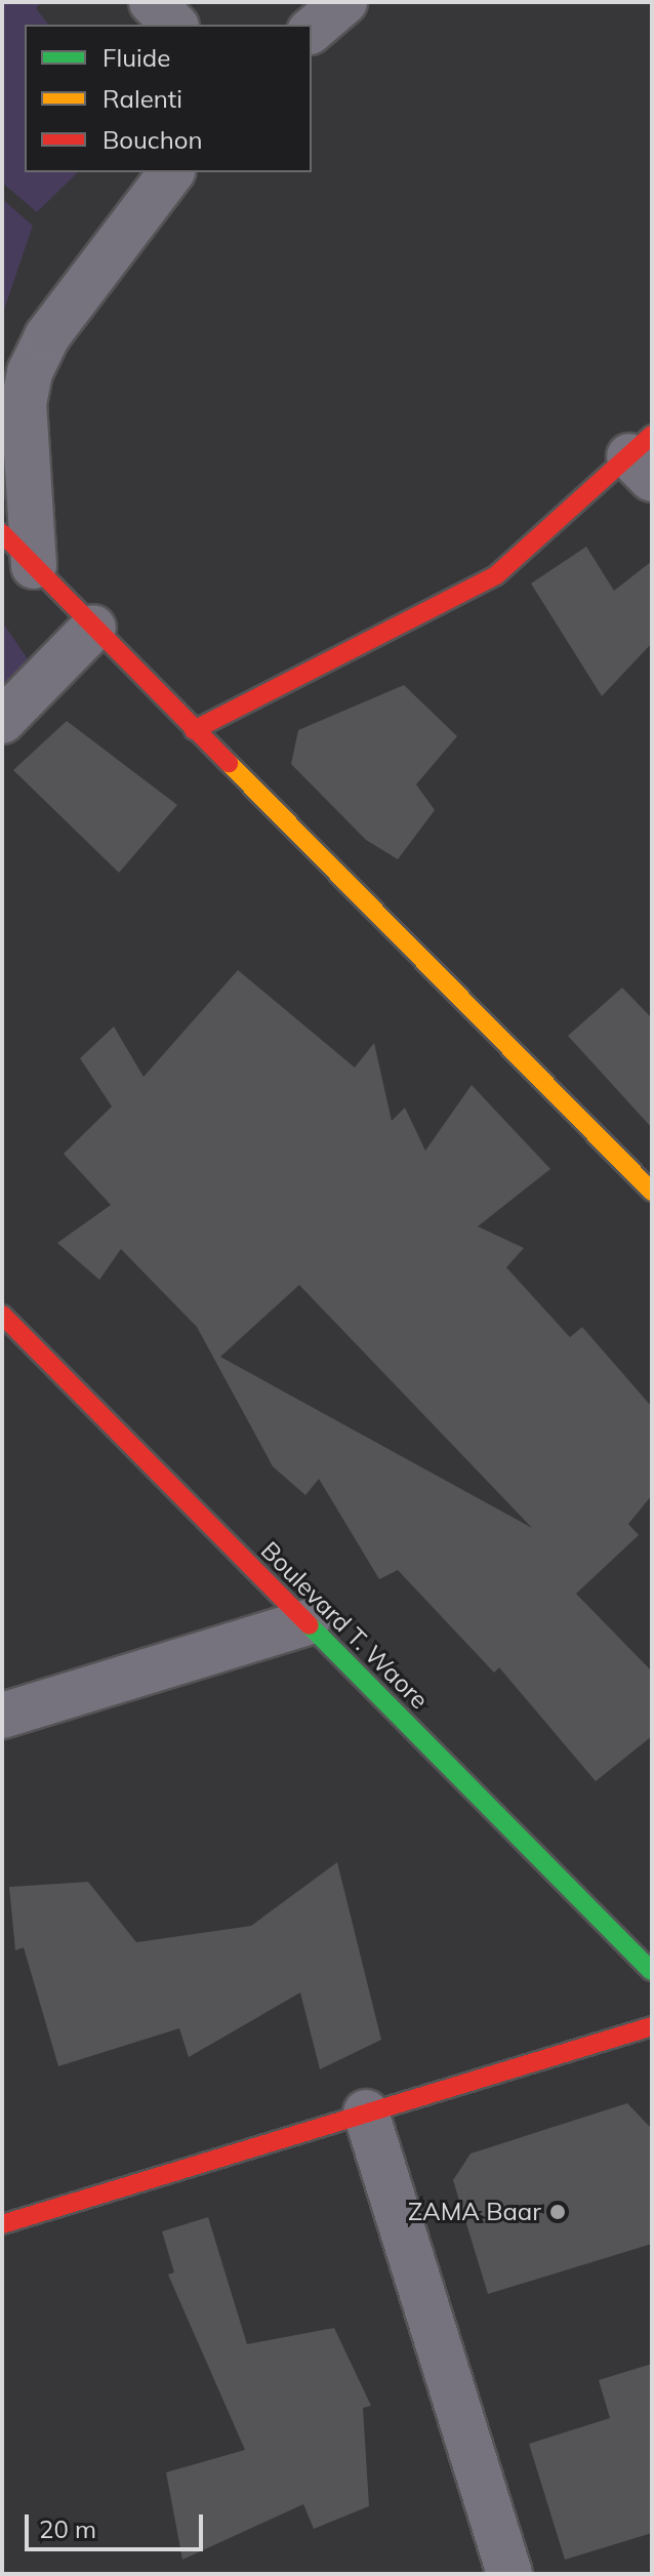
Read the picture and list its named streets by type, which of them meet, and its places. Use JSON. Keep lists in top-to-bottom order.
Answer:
{
  "streets": {
    "street": ["Boulevard T. Waore"]
  },
  "places": ["ZAMA Baar"],
  "legend": ["Fluide", "Ralenti", "Bouchon"],
  "scale_bar": "20 m"
}
